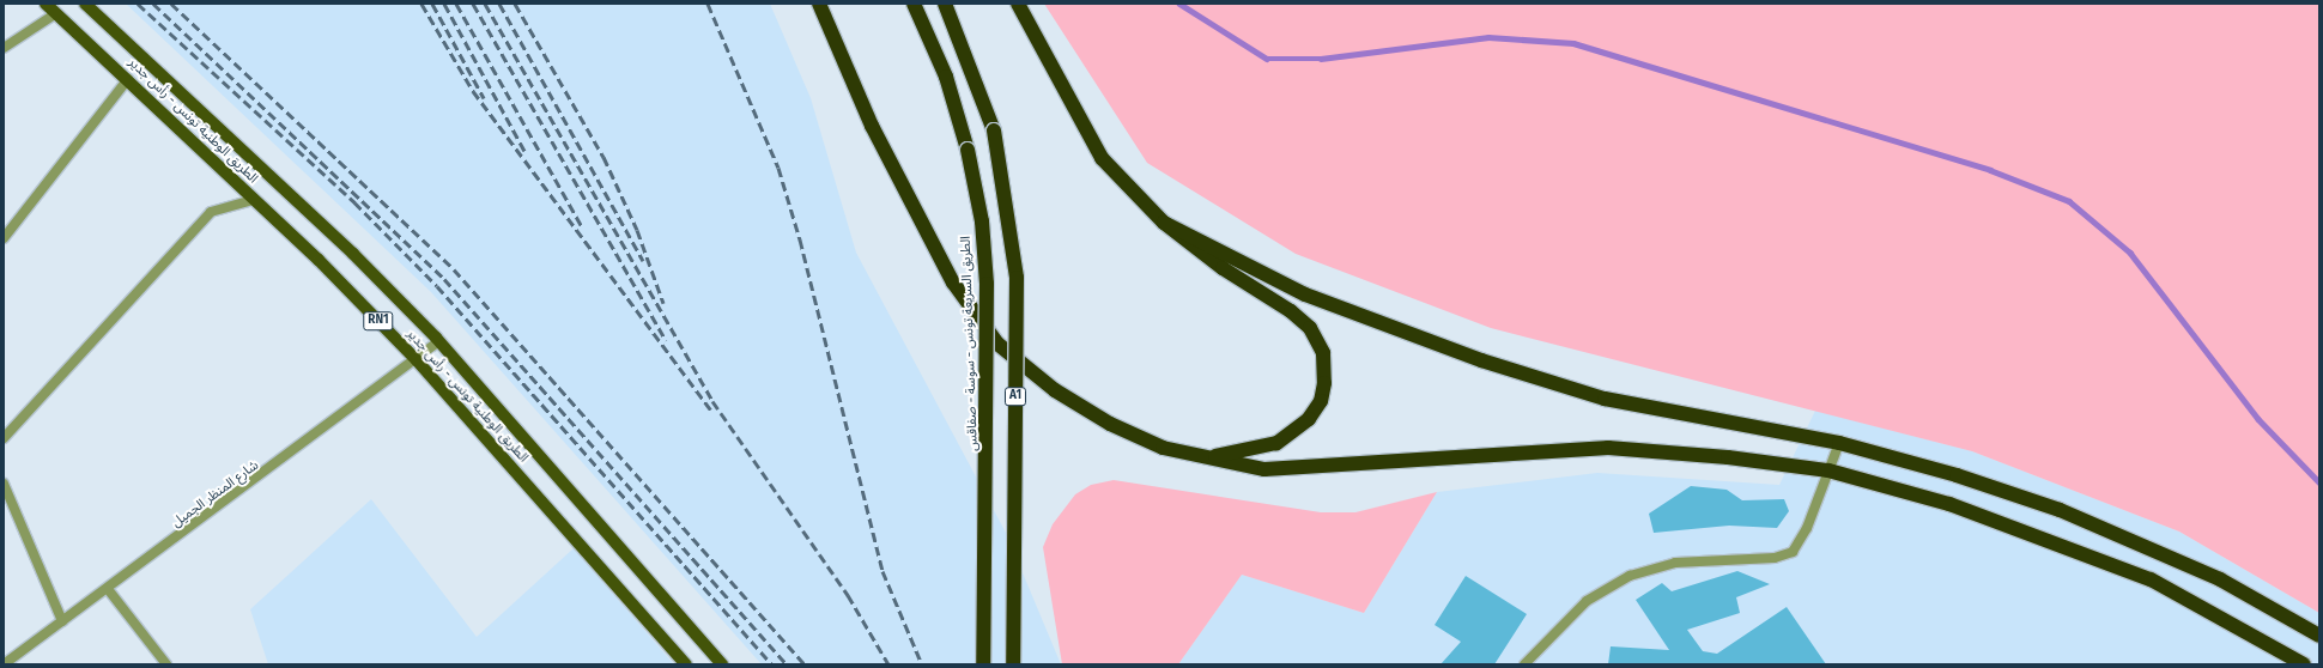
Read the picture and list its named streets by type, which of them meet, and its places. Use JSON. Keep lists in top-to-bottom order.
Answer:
{
  "streets": {
    "highway": ["الطريق السريعة تونس - سوسة - صفاقس", "A1"],
    "main road": ["الطريق الوطنية تونس - رأس جدير", "RN1"],
    "street": ["شارع المنظر الجميل"]
  },
  "crossings": [
    ["الطريق الوطنية تونس - رأس جدير", "شارع المنظر الجميل"]
  ]
}
